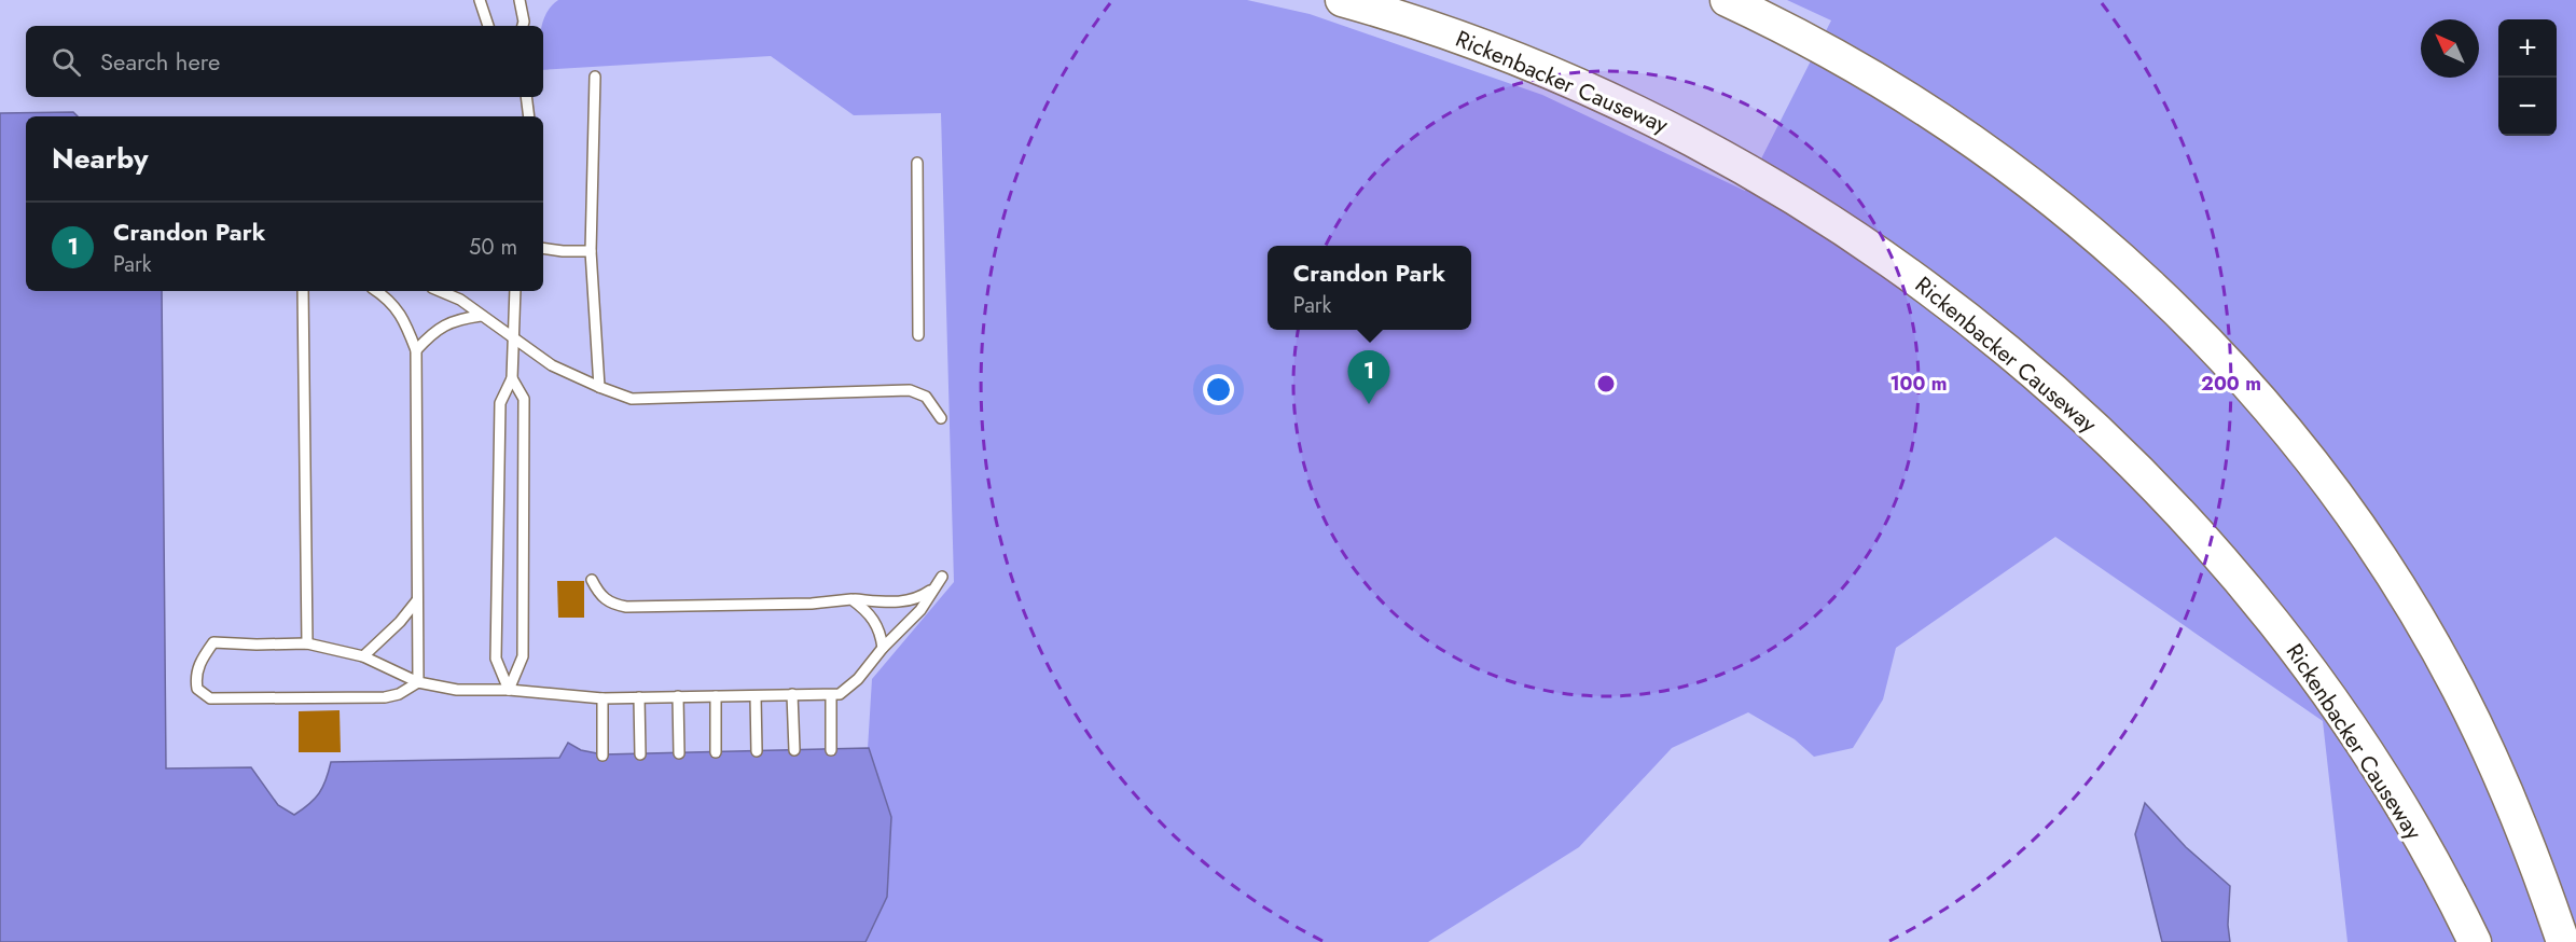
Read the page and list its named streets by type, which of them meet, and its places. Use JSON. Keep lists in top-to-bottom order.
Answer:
{
  "streets": {
    "main road": ["Rickenbacker Causeway"]
  },
  "north": "top left",
  "page": {
    "map_buttons": ["+", "−"],
    "search": "Search here",
    "heading": "Nearby",
    "list": [
      {
        "mark": "1",
        "name": "Crandon Park",
        "note": "Park",
        "value": "50 m"
      }
    ],
    "popup": ["Crandon Park", "Park"],
    "pins": "1"
  },
  "rings": ["100 m", "200 m"]
}
